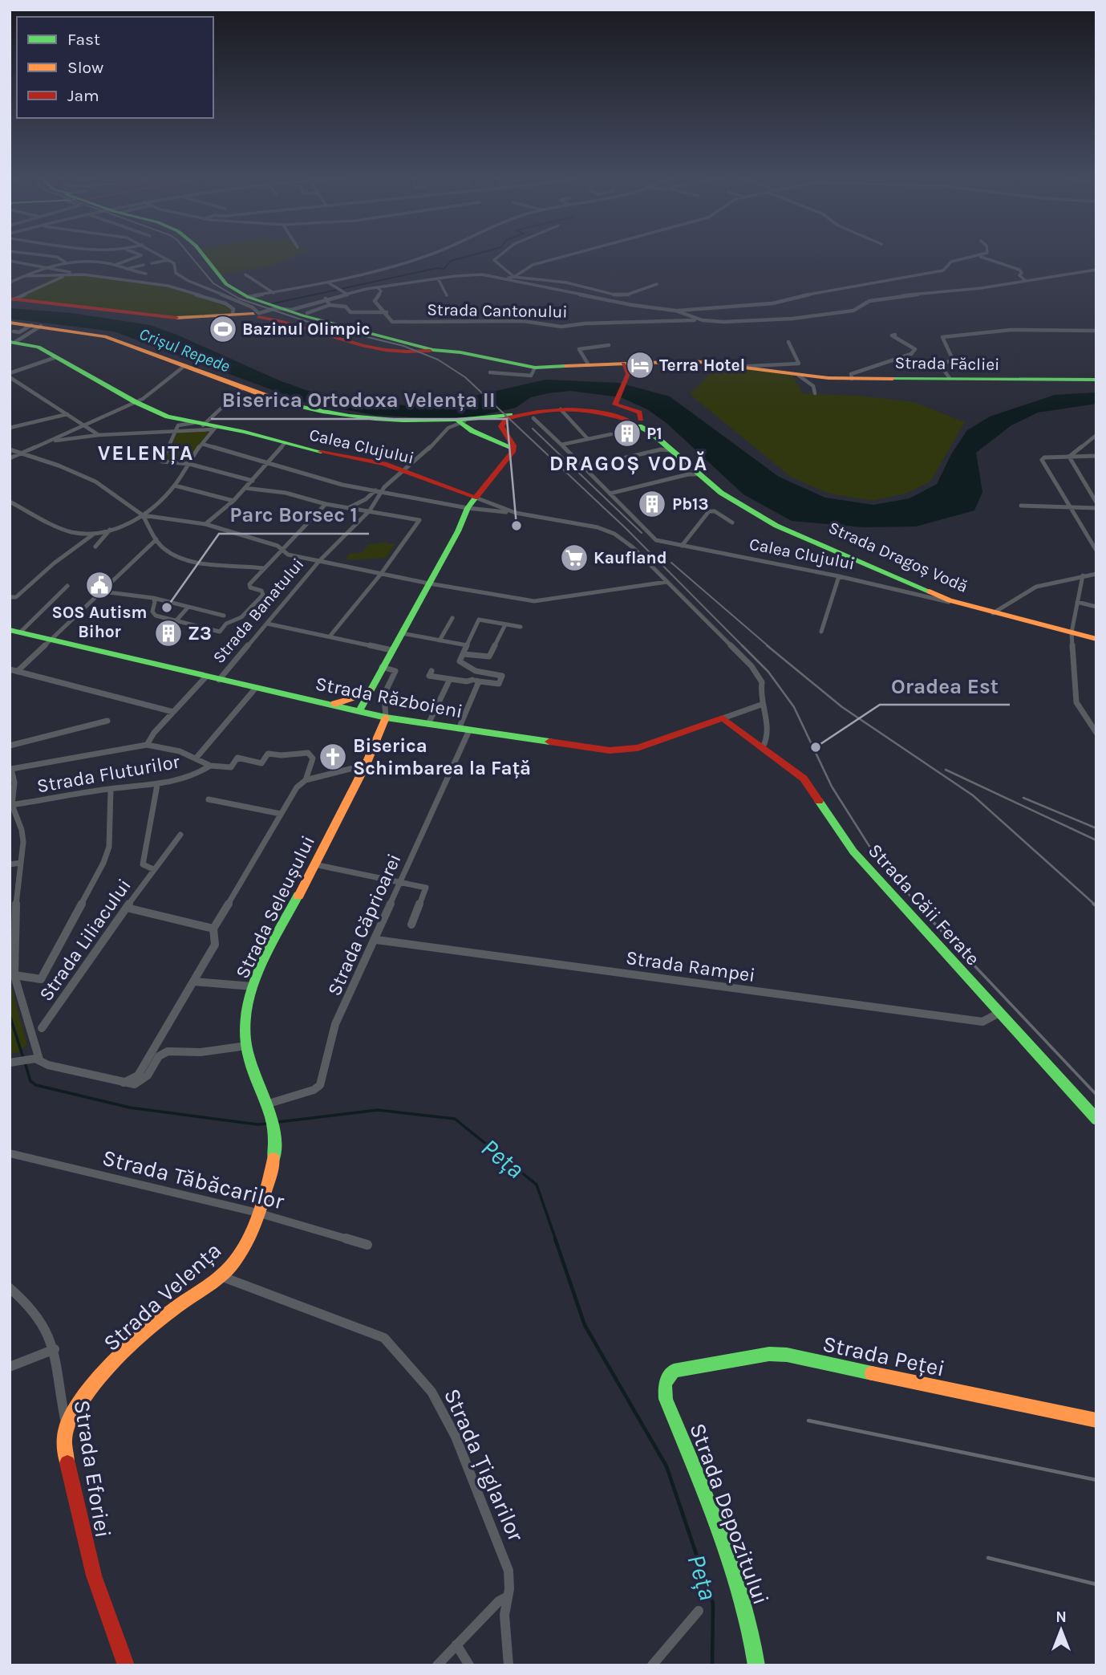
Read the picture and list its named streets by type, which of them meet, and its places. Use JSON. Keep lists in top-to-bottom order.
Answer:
{
  "streets": {
    "main road": [
      "Strada Făcliei",
      "Calea Clujului",
      "Strada Dragoș Vodă",
      "Strada Războieni",
      "Strada Căii Ferate",
      "Strada Seleușului",
      "Strada Velența",
      "Strada Peței",
      "Strada Eforiei",
      "Strada Depozitului"
    ],
    "street": [
      "Strada Cantonului",
      "Strada Banatului",
      "Strada Fluturilor",
      "Strada Căprioarei",
      "Strada Liliacului",
      "Strada Rampei",
      "Strada Tăbăcarilor",
      "Strada Țiglarilor"
    ]
  },
  "crossings": [
    ["Calea Clujului", "Strada Dragoș Vodă"],
    ["Calea Clujului", "Strada Banatului"],
    ["Strada Banatului", "Strada Războieni"],
    ["Strada Războieni", "Strada Căii Ferate"],
    ["Strada Războieni", "Strada Seleușului"],
    ["Strada Războieni", "Strada Căprioarei"],
    ["Strada Fluturilor", "Strada Liliacului"],
    ["Strada Căii Ferate", "Strada Rampei"],
    ["Strada Seleușului", "Strada Căprioarei"],
    ["Strada Seleușului", "Strada Velența"],
    ["Strada Căprioarei", "Strada Rampei"],
    ["Strada Tăbăcarilor", "Strada Velența"],
    ["Strada Velența", "Strada Țiglarilor"],
    ["Strada Velența", "Strada Eforiei"],
    ["Strada Peței", "Strada Depozitului"]
  ],
  "districts": ["VELENȚA", "DRAGOȘ VODĂ"],
  "water": ["Crișul Repede", "Peța"],
  "places": {
    "sports": ["Bazinul Olimpic"],
    "hotel": ["Terra Hotel"],
    "building": ["P1", "Pb13", "Z3"],
    "other": ["Biserica Ortodoxa Velența II", "Parc Borsec 1", "Oradea Est"],
    "supermarket": ["Kaufland"],
    "public building": ["SOS Autism Bihor"],
    "church": ["Biserica Schimbarea la Față"]
  },
  "legend": ["Fast", "Slow", "Jam"],
  "north": "top"
}
